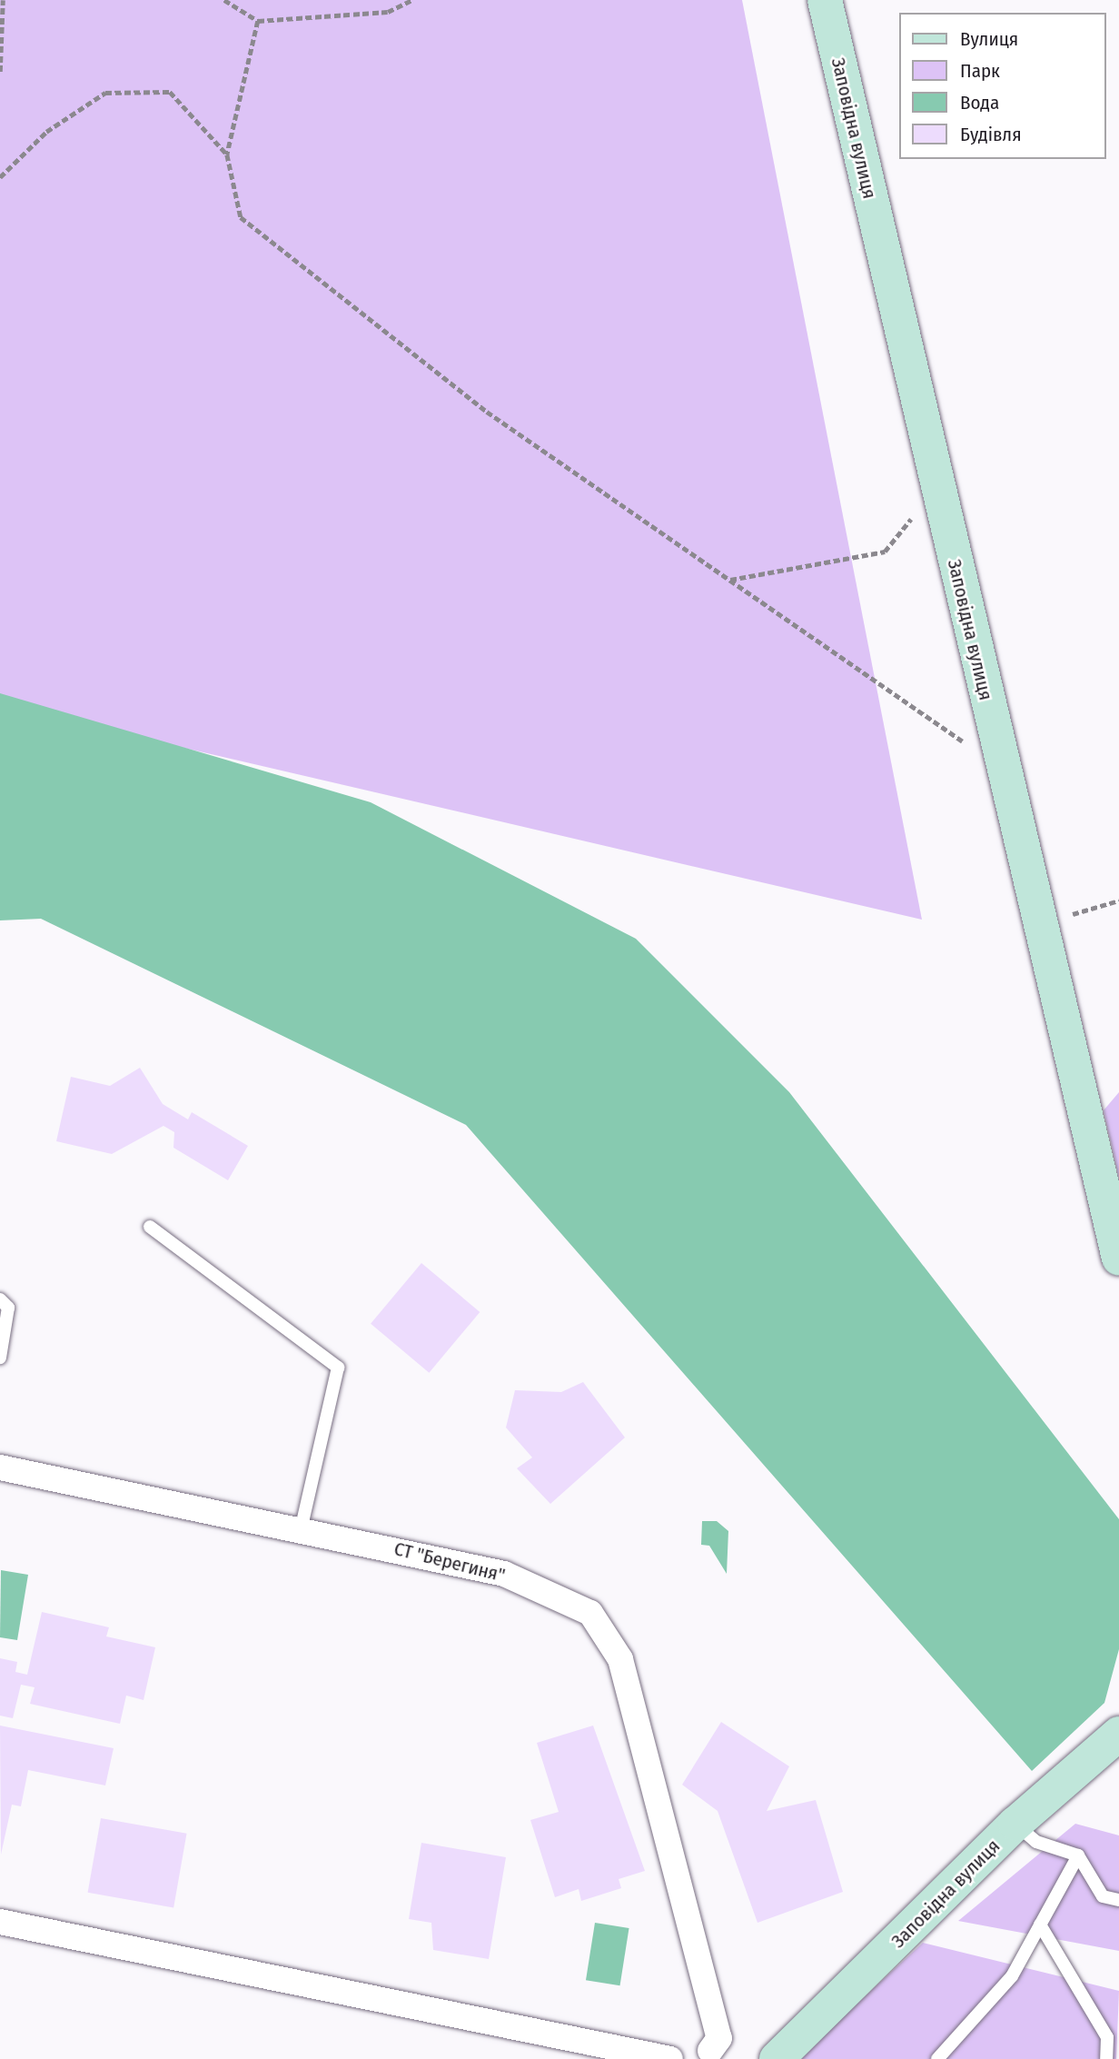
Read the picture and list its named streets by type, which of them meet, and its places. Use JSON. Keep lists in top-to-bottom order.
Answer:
{
  "streets": {
    "street": ["Заповідна вулиця", "СТ \"Берегиня\""]
  },
  "legend": [
    "Вулиця",
    "Парк",
    "Вода",
    "Будівля"
  ]
}
